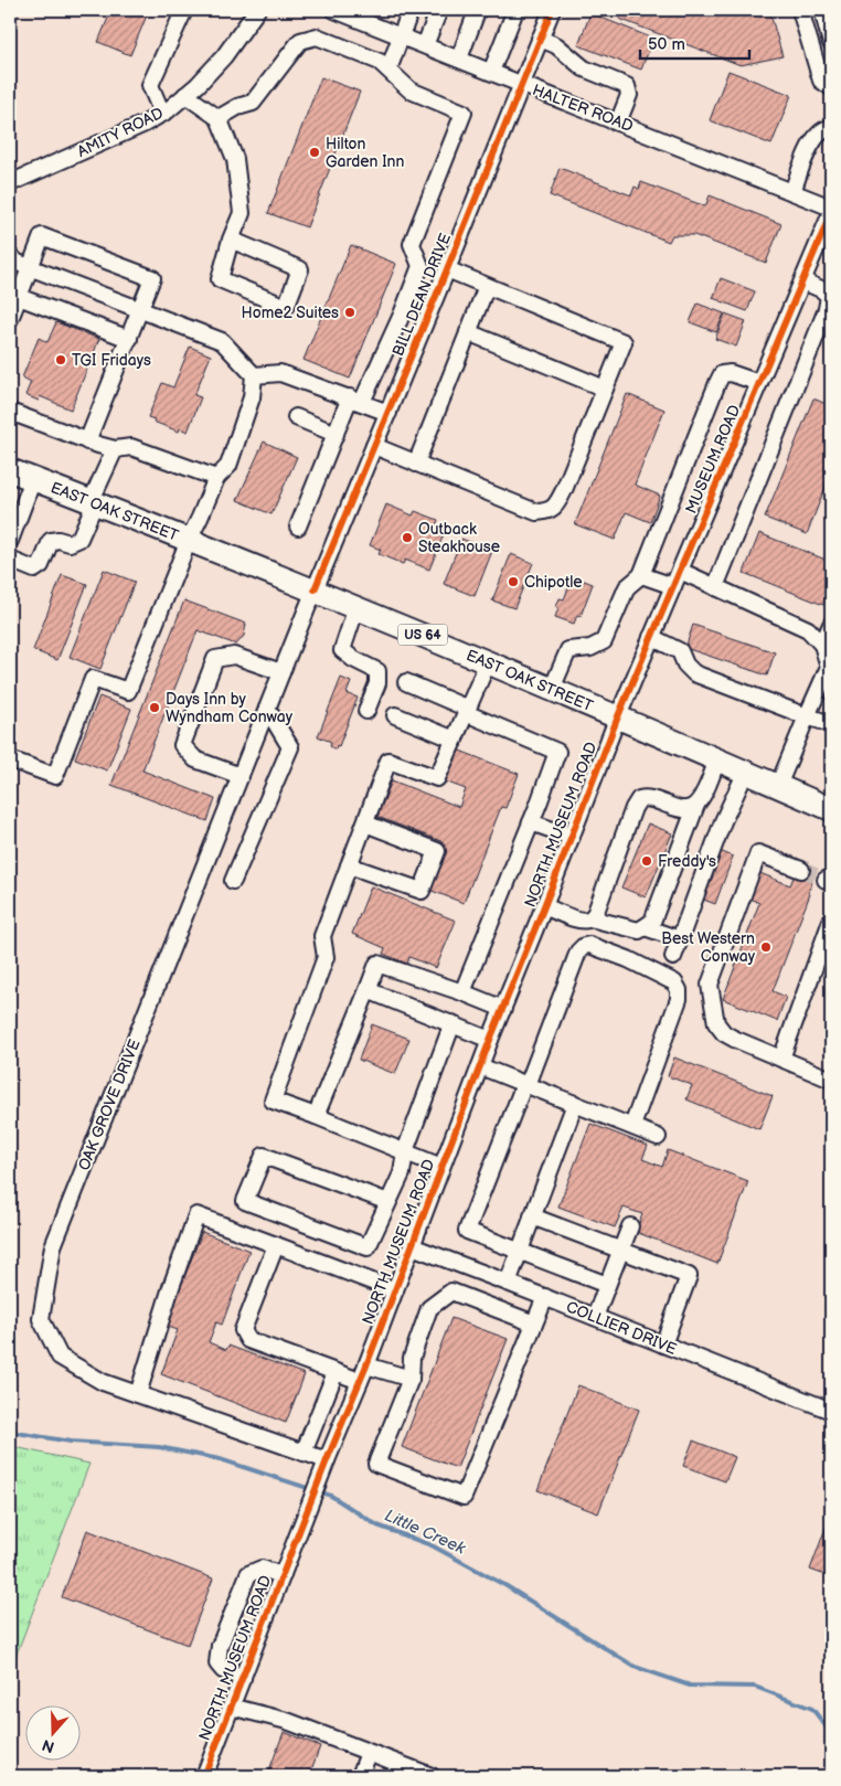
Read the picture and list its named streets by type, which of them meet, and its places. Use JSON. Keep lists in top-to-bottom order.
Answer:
{
  "streets": {
    "highway": ["EAST OAK STREET", "US 64"],
    "street": [
      "HALTER ROAD",
      "AMITY ROAD",
      "BILL DEAN DRIVE",
      "MUSEUM ROAD",
      "NORTH MUSEUM ROAD",
      "OAK GROVE DRIVE",
      "COLLIER DRIVE"
    ]
  },
  "crossings": [
    ["HALTER ROAD", "BILL DEAN DRIVE"],
    ["BILL DEAN DRIVE", "EAST OAK STREET"],
    ["BILL DEAN DRIVE", "OAK GROVE DRIVE"],
    ["MUSEUM ROAD", "EAST OAK STREET"],
    ["MUSEUM ROAD", "NORTH MUSEUM ROAD"],
    ["EAST OAK STREET", "NORTH MUSEUM ROAD"],
    ["EAST OAK STREET", "OAK GROVE DRIVE"],
    ["NORTH MUSEUM ROAD", "OAK GROVE DRIVE"],
    ["NORTH MUSEUM ROAD", "COLLIER DRIVE"]
  ],
  "water": ["Little Creek"],
  "places": [
    "Hilton Garden Inn",
    "Home2 Suites",
    "TGI Fridays",
    "Outback Steakhouse",
    "Chipotle",
    "Days Inn by Wyndham Conway",
    "Freddy's",
    "Best Western Conway"
  ],
  "scale_bar": "50 m",
  "north": "bottom"
}
